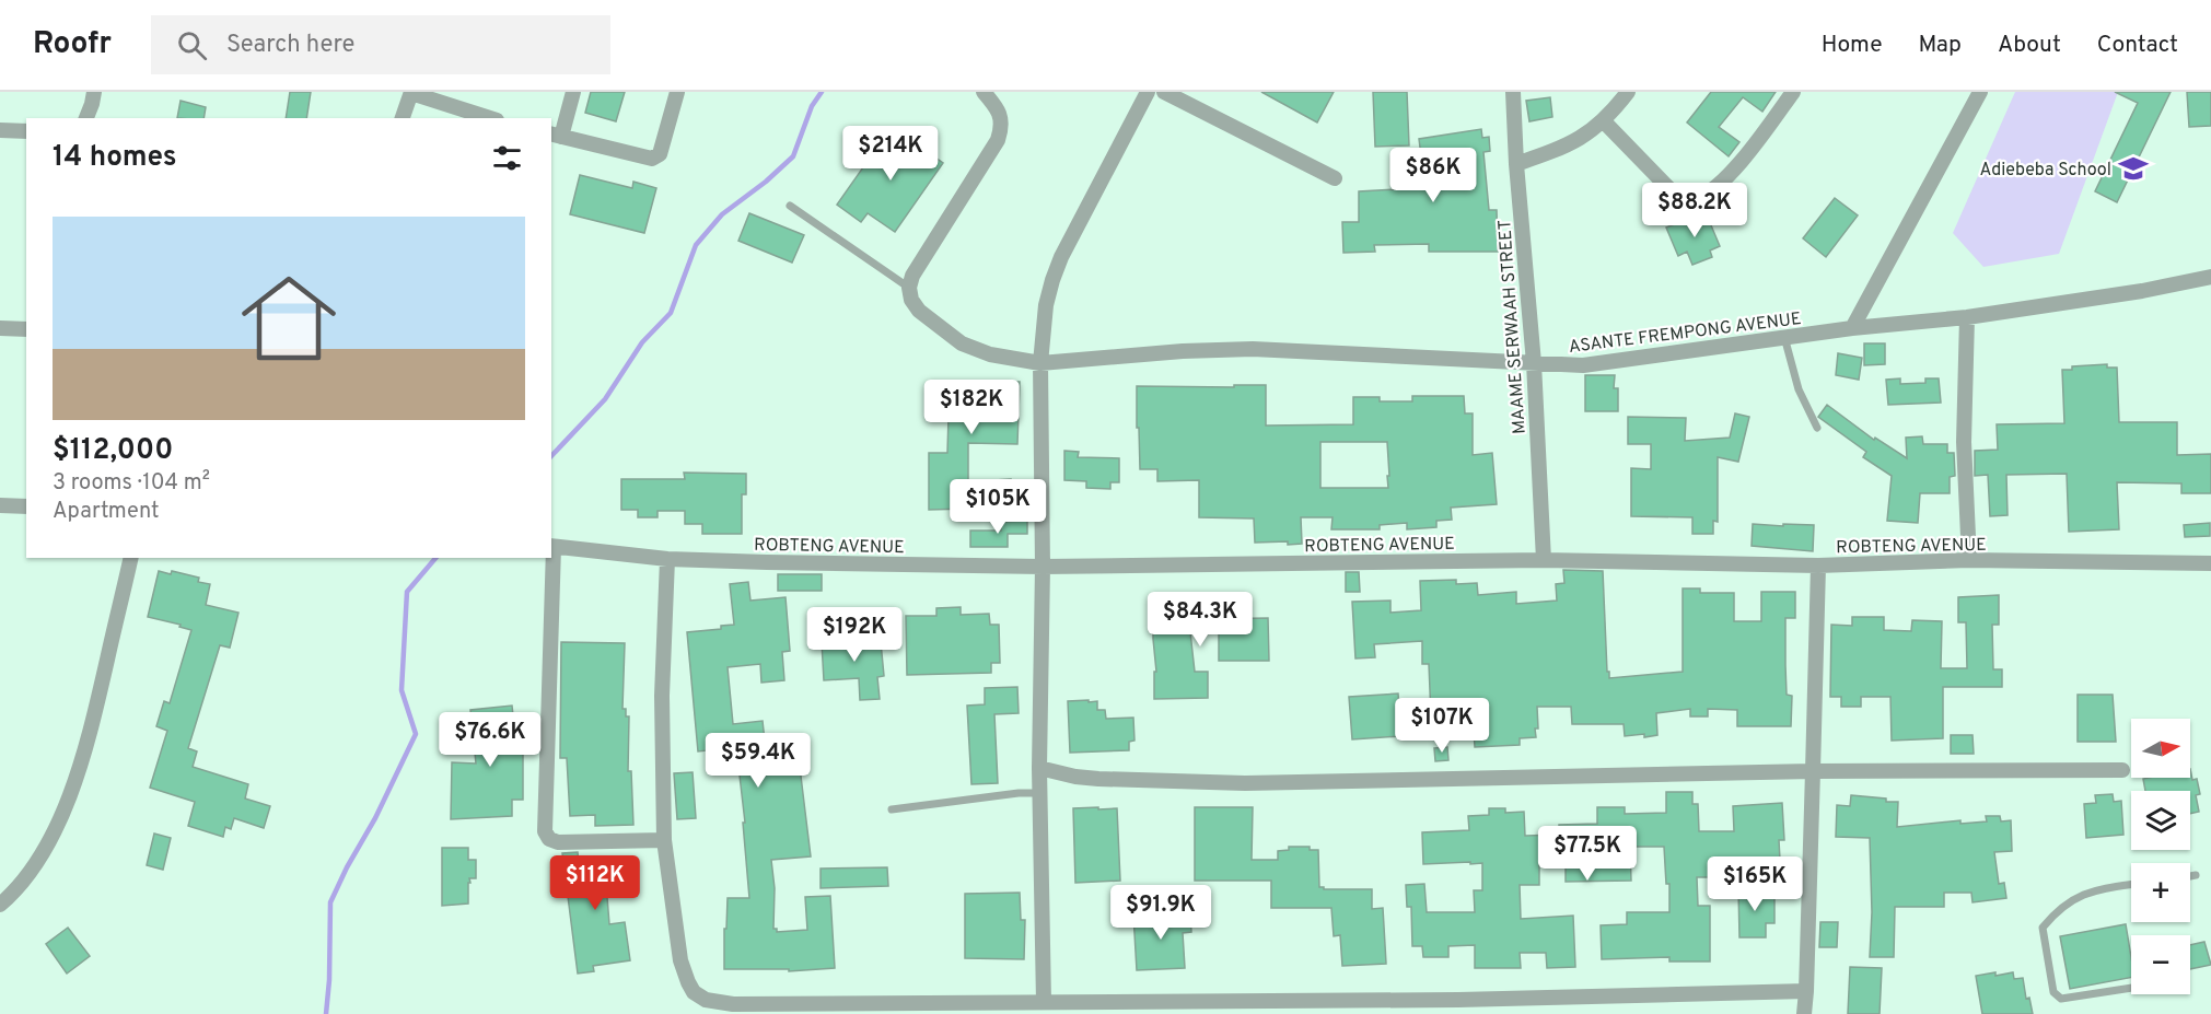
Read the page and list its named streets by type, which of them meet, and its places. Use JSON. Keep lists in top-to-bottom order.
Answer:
{
  "streets": {
    "street": ["MAAME SERWAAH STREET", "ASANTE FREMPONG AVENUE", "ROBTENG AVENUE"]
  },
  "crossings": [
    ["MAAME SERWAAH STREET", "ASANTE FREMPONG AVENUE"],
    ["MAAME SERWAAH STREET", "ROBTENG AVENUE"]
  ],
  "places": {
    "school or university": ["Adiebeba School"]
  },
  "north": "right",
  "page": {
    "header": "Roofr",
    "search": "Search here",
    "nav": [
      "Home",
      "Map",
      "About",
      "Contact"
    ],
    "heading": "14 homes",
    "price": [
      "$214K",
      "$86K",
      "$88.2K",
      "$182K",
      "$105K",
      "$84.3K",
      "$192K",
      "$107K",
      "$76.6K",
      "$59.4K",
      "$77.5K",
      "$112K",
      "$165K",
      "$91.9K"
    ],
    "list": [
      {
        "name": "$112,000",
        "note": "3 rooms · 104 m² · Apartment"
      }
    ],
    "map_buttons": ["+", "−"]
  }
}
